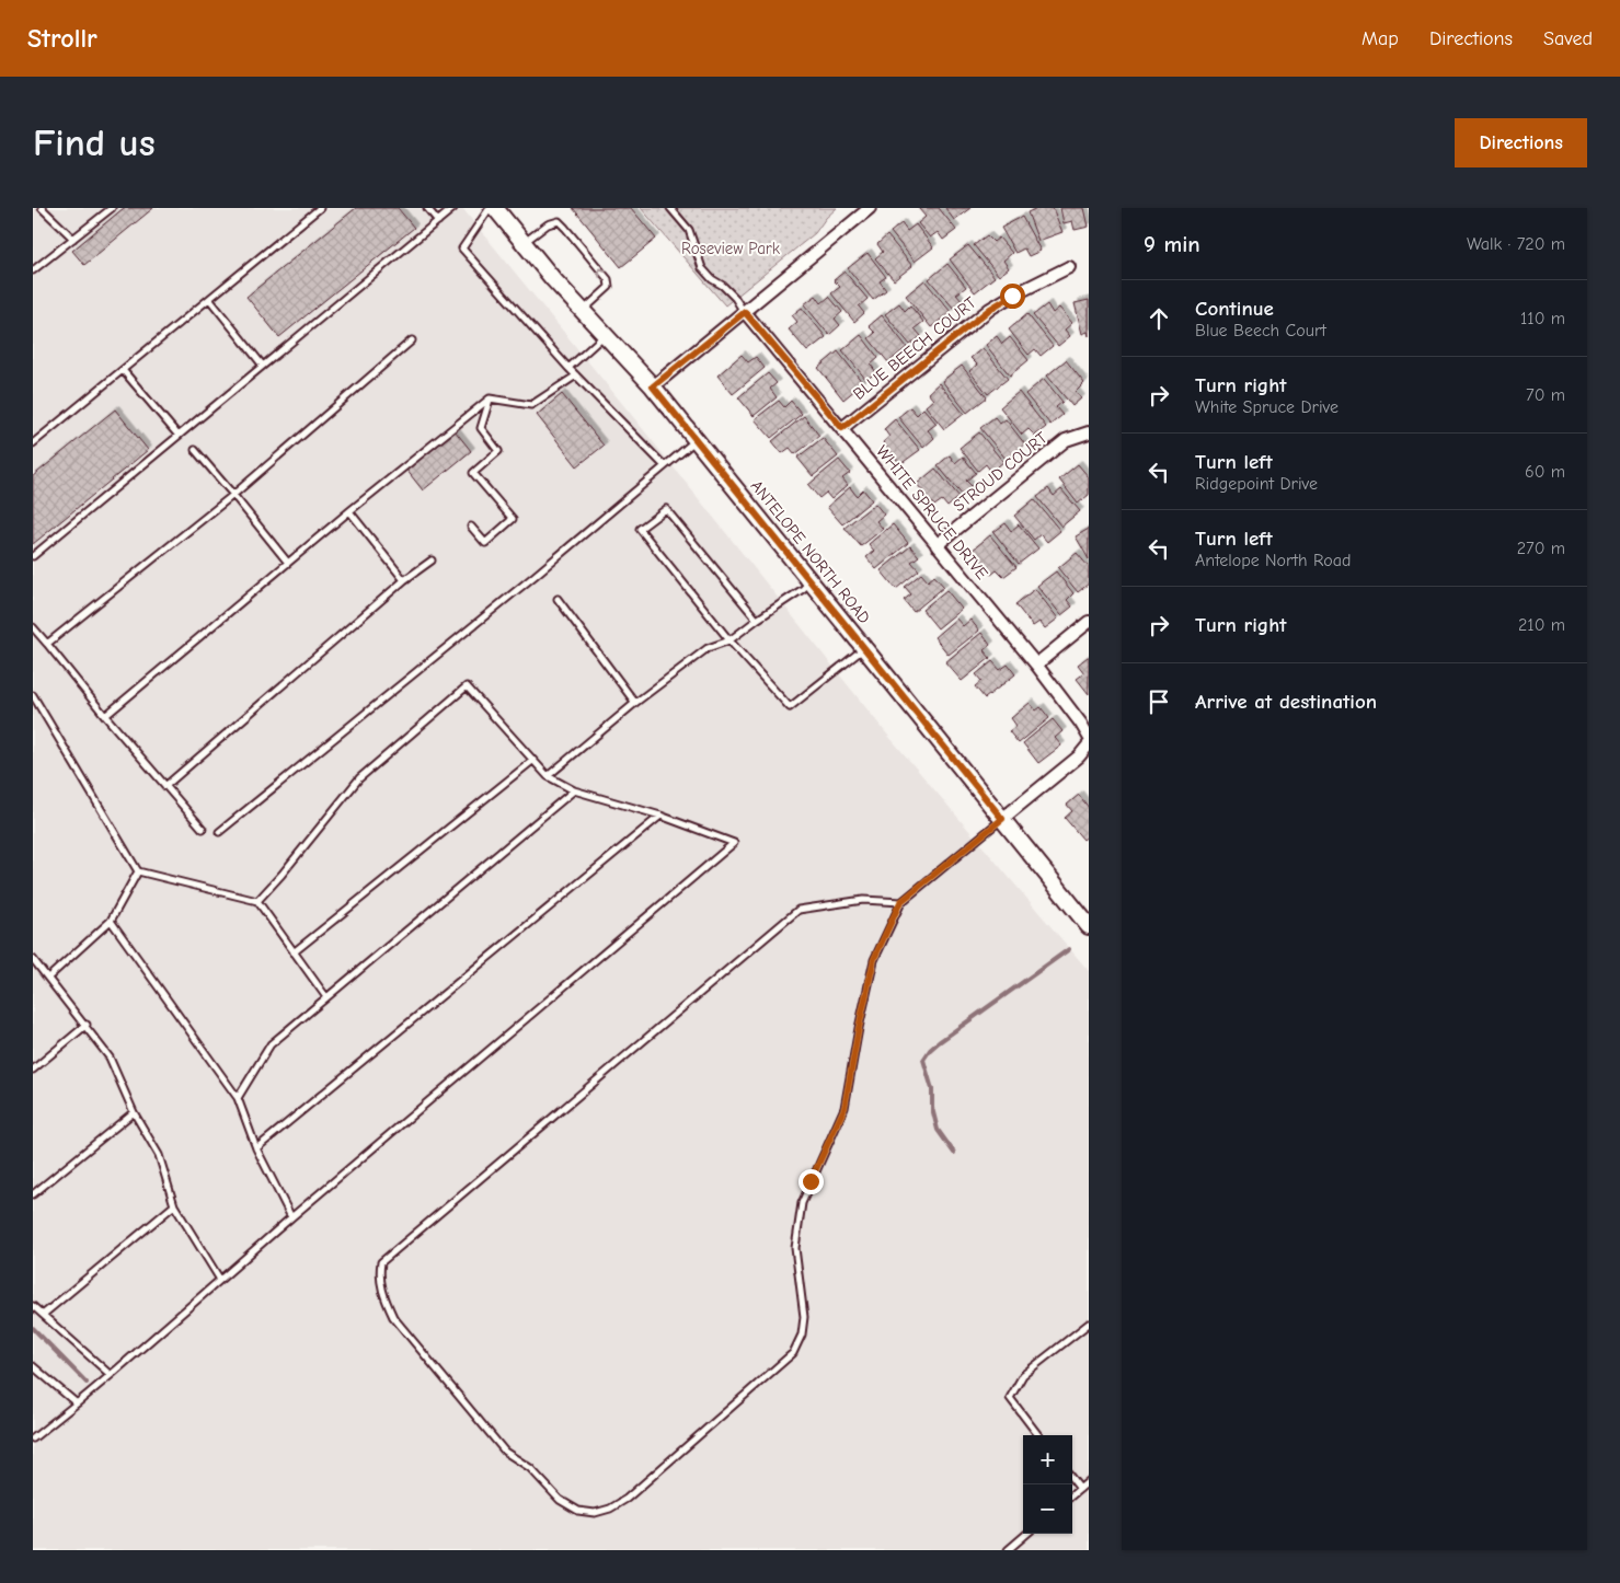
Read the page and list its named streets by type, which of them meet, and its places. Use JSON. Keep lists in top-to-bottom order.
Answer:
{
  "streets": {
    "main road": ["ANTELOPE NORTH ROAD"],
    "street": ["BLUE BEECH COURT", "STROUD COURT", "WHITE SPRUCE DRIVE"]
  },
  "crossings": [
    ["BLUE BEECH COURT", "WHITE SPRUCE DRIVE"],
    ["STROUD COURT", "WHITE SPRUCE DRIVE"]
  ],
  "parks": ["Roseview Park"],
  "page": {
    "header": "Strollr",
    "nav": ["Map", "Directions", "Saved"],
    "buttons": "Directions",
    "title": "Find us",
    "heading": ["9 min", "Walk · 720 m"],
    "list": [
      ["Continue", "Blue Beech Court", "110 m"],
      ["Turn right", "White Spruce Drive", "70 m"],
      ["Turn left", "Ridgepoint Drive", "60 m"],
      ["Turn left", "Antelope North Road", "270 m"],
      ["Turn right", "210 m"],
      "Arrive at destination"
    ],
    "map_buttons": ["+", "−"]
  }
}
